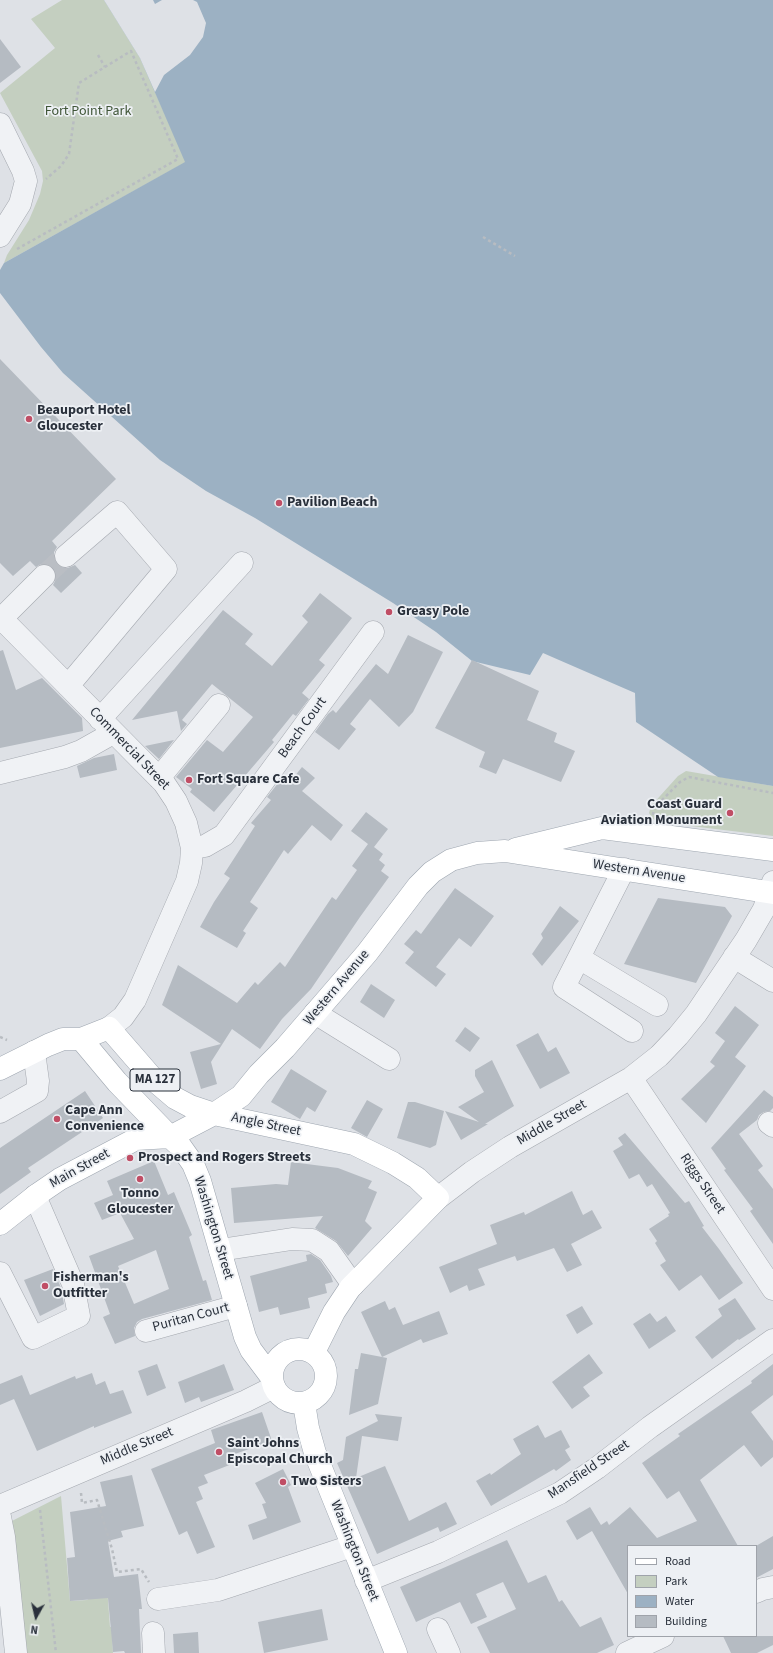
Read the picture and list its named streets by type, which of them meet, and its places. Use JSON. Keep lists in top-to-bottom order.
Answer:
{
  "streets": {
    "main road": [
      "Commercial Street",
      "Western Avenue",
      "MA 127",
      "Middle Street",
      "Angle Street",
      "Main Street",
      "Washington Street"
    ],
    "street": [
      "Beach Court",
      "Riggs Street",
      "Puritan Court",
      "Mansfield Street"
    ]
  },
  "crossings": [
    ["Beach Court", "Commercial Street"],
    ["Commercial Street", "Angle Street"],
    ["Commercial Street", "Washington Street"],
    ["Western Avenue", "Middle Street"],
    ["Western Avenue", "Angle Street"],
    ["Western Avenue", "Main Street"],
    ["Western Avenue", "Washington Street"],
    ["Middle Street", "Angle Street"],
    ["Middle Street", "Riggs Street"],
    ["Middle Street", "Washington Street"],
    ["Main Street", "Washington Street"],
    ["Washington Street", "Puritan Court"],
    ["Washington Street", "Mansfield Street"]
  ],
  "parks": ["Fort Point Park"],
  "places": [
    "Beauport Hotel Gloucester",
    "Pavilion Beach",
    "Greasy Pole",
    "Fort Square Cafe",
    "Coast Guard Aviation Monument",
    "Cape Ann Convenience",
    "Prospect and Rogers Streets",
    "Tonno Gloucester",
    "Fisherman's Outfitter",
    "Saint Johns Episcopal Church",
    "Two Sisters"
  ],
  "legend": [
    "Road",
    "Park",
    "Water",
    "Building"
  ],
  "north": "bottom"
}
